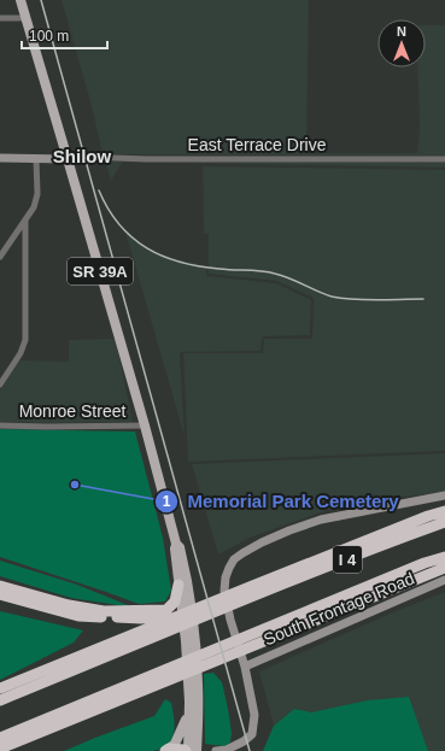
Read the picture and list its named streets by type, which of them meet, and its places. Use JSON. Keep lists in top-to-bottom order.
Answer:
{
  "streets": {
    "highway": ["I 4"],
    "main road": ["SR 39A"],
    "street": ["East Terrace Drive", "Monroe Street", "South Frontage Road"]
  },
  "crossings": [
    ["East Terrace Drive", "SR 39A"],
    ["SR 39A", "Monroe Street"]
  ],
  "districts": ["Shilow"],
  "places": ["Memorial Park Cemetery"],
  "scale_bar": "100 m",
  "north": "top"
}
